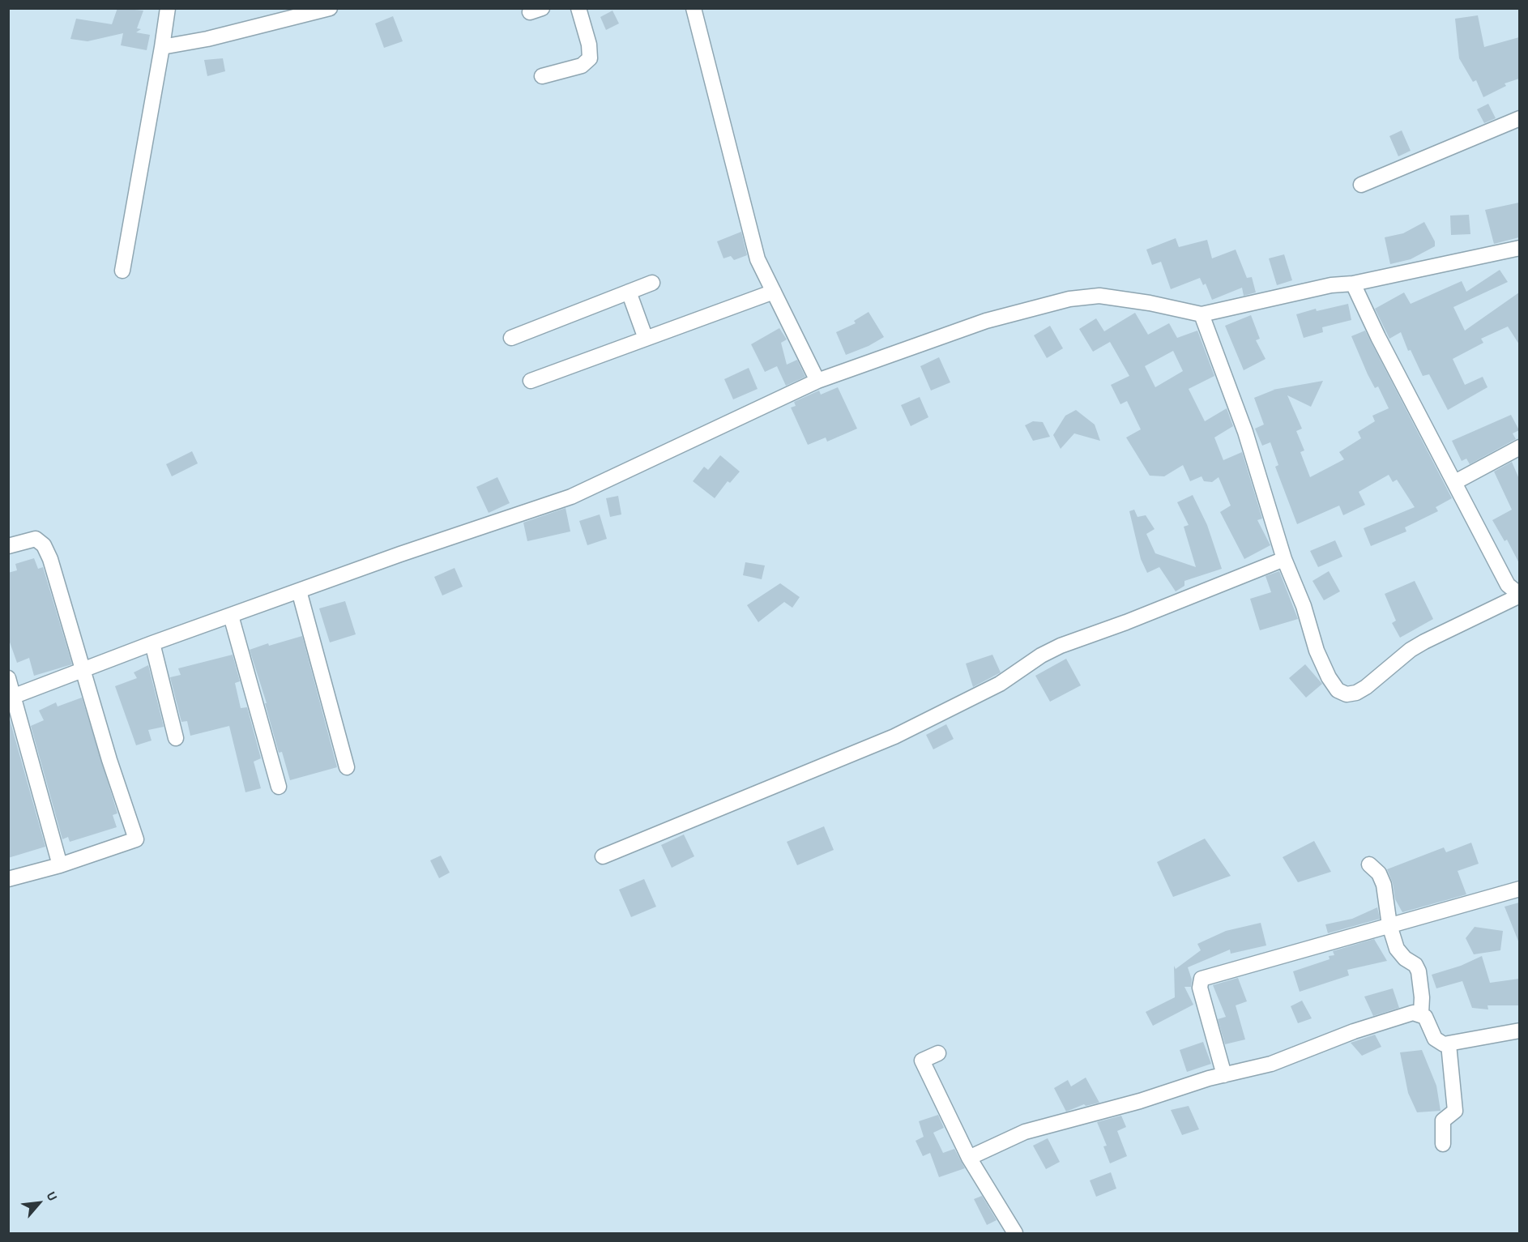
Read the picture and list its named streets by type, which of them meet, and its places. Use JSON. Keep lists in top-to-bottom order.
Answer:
{
  "north": "top right"
}
